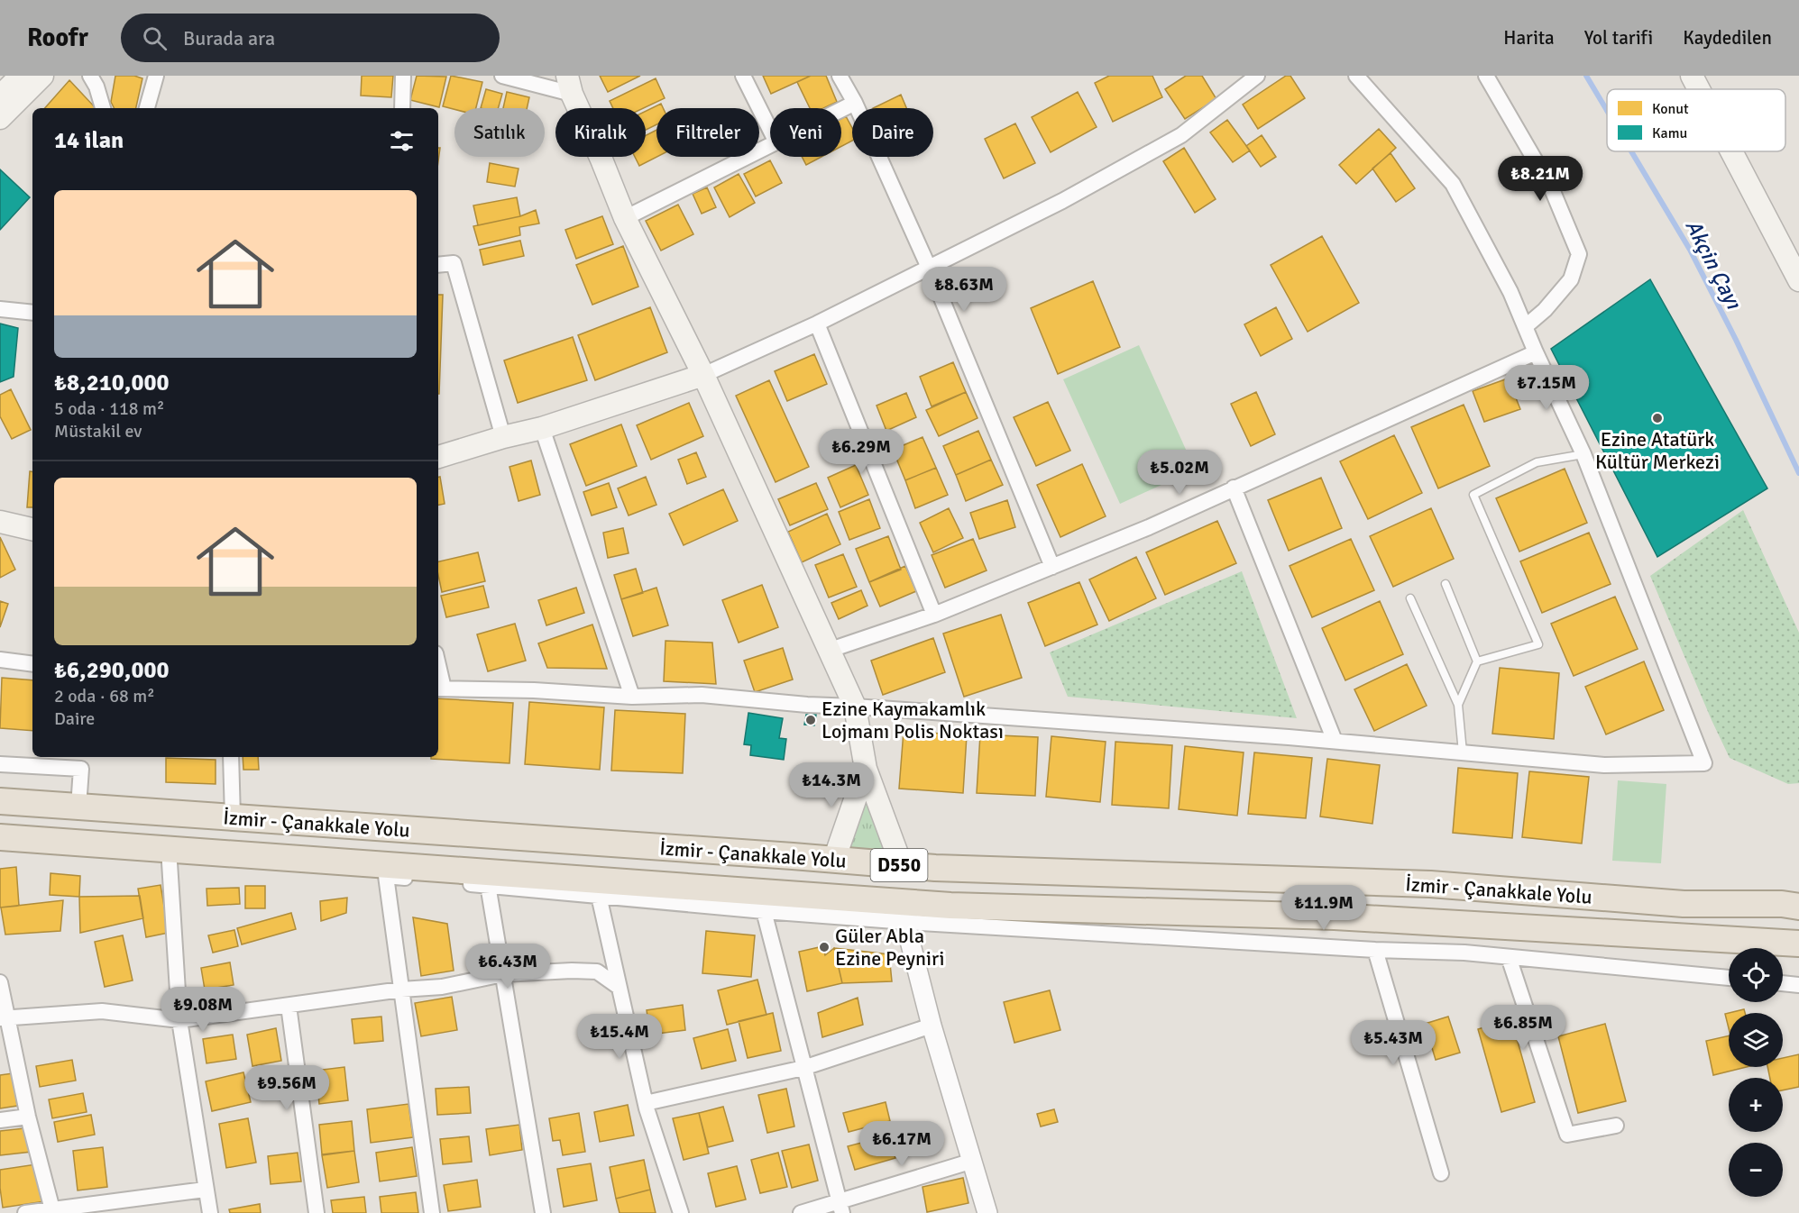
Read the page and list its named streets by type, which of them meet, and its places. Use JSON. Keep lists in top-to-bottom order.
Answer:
{
  "streets": {
    "highway": ["İzmir - Çanakkale Yolu", "D550"]
  },
  "water": ["Akçin Çayı"],
  "places": ["Ezine Atatürk Kültür Merkezi", "Ezine Kaymakamlık Lojmanı Polis Noktası", "Güler Abla Ezine Peyniri"],
  "legend": ["Konut", "Kamu"],
  "page": {
    "header": "Roofr",
    "search": "Burada ara",
    "nav": ["Harita", "Yol tarifi", "Kaydedilen"],
    "chip": [
      "Satılık",
      "Kiralık",
      "Filtreler",
      "Yeni",
      "Daire"
    ],
    "heading": "14 ilan",
    "price": [
      "₺8.21M",
      "₺8.63M",
      "₺7.15M",
      "₺6.29M",
      "₺5.02M",
      "₺14.3M",
      "₺11.9M",
      "₺6.43M",
      "₺9.08M",
      "₺6.85M",
      "₺15.4M",
      "₺5.43M",
      "₺9.56M",
      "₺6.17M"
    ],
    "list": [
      {
        "name": "₺8,210,000",
        "note": "5 oda · 118 m² · Müstakil ev"
      },
      {
        "name": "₺6,290,000",
        "note": "2 oda · 68 m² · Daire"
      }
    ],
    "map_buttons": ["+", "−"]
  }
}
